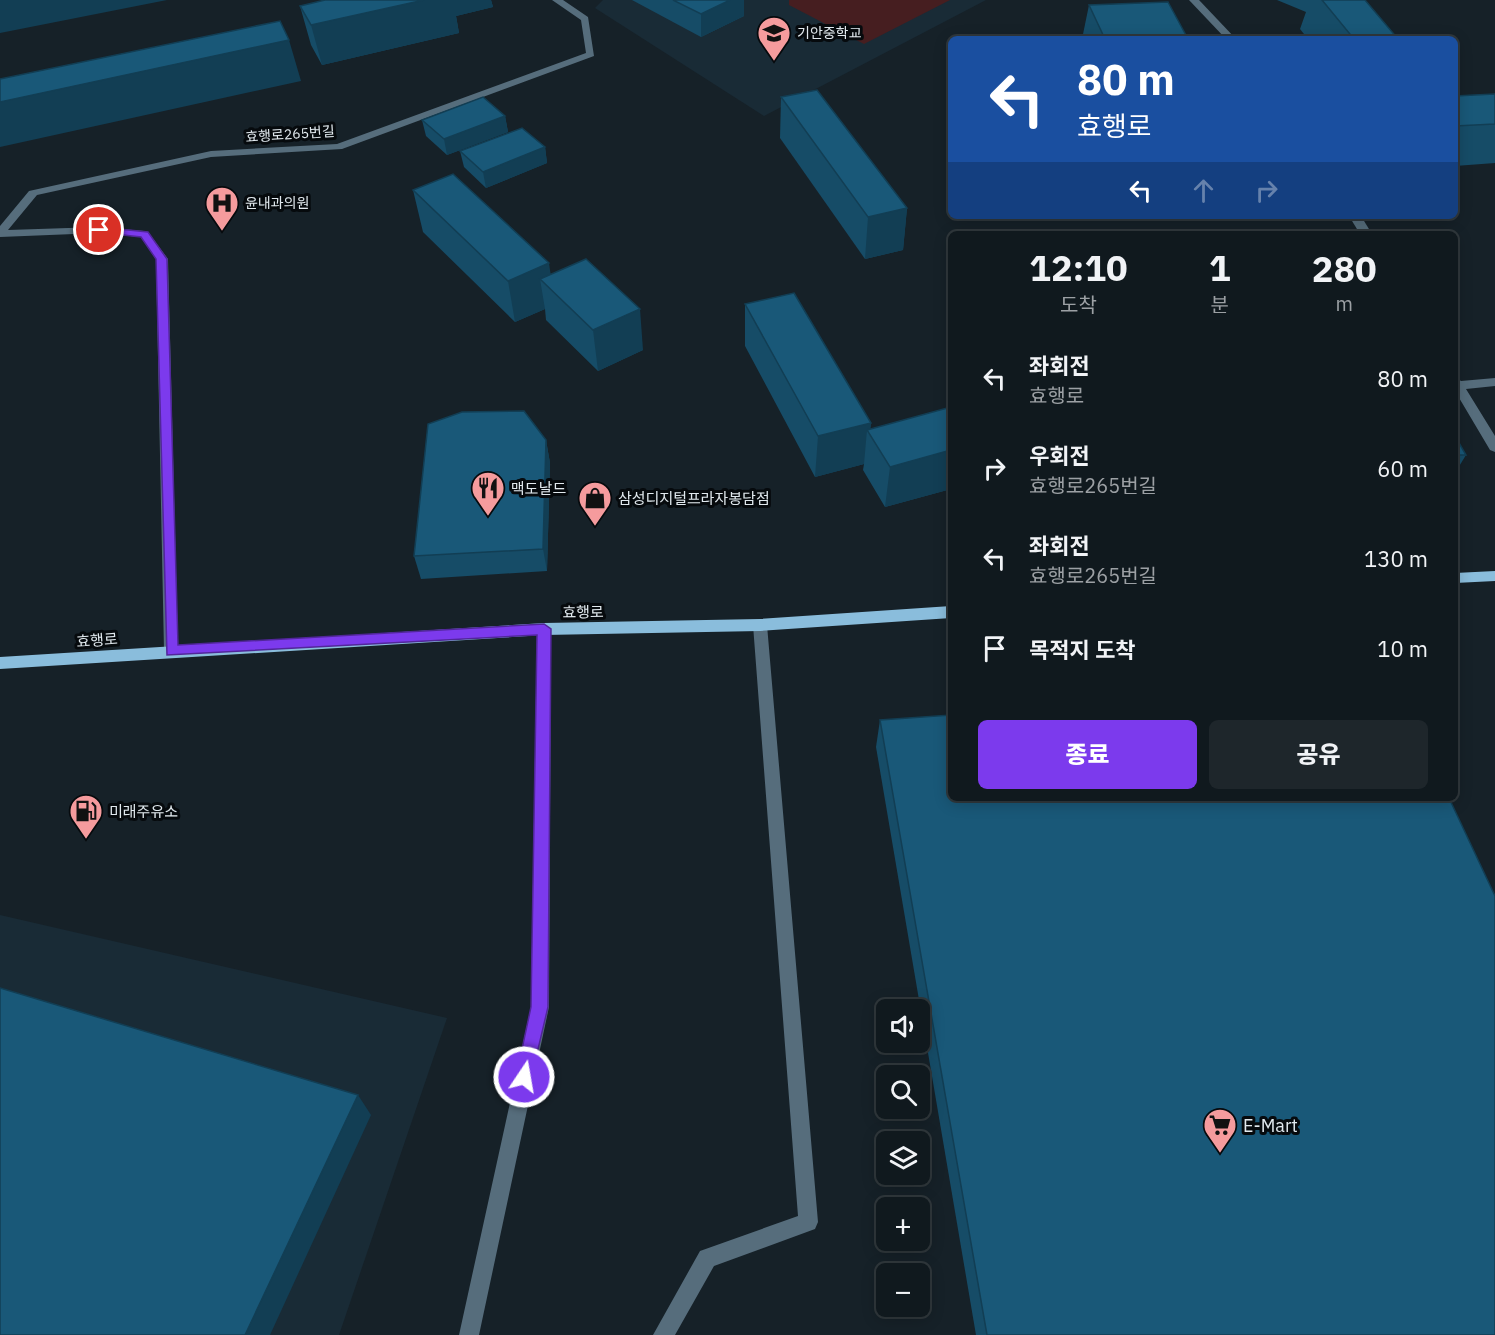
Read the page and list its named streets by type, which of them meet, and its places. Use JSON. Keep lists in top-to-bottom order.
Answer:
{
  "streets": {
    "main road": ["효행로"],
    "street": ["효행로265번길"]
  },
  "crossings": [
    ["효행로265번길", "효행로"]
  ],
  "places": {
    "school or university": ["기안중학교"],
    "hospital": ["윤내과의원"],
    "restaurant": ["맥도날드"],
    "shop": ["삼성디지털프라자봉담점"],
    "fuel station": ["미래주유소"],
    "supermarket": ["E-Mart"]
  },
  "page": {
    "turn": ["80 m", "효행로"],
    "eta": [
      "12:10",
      "도착",
      "1",
      "분",
      "280",
      "m"
    ],
    "list": [
      {
        "name": "좌회전",
        "note": "효행로",
        "value": "80 m"
      },
      {
        "name": "우회전",
        "note": "효행로265번길",
        "value": "60 m"
      },
      {
        "name": "좌회전",
        "note": "효행로265번길",
        "value": "130 m"
      },
      {
        "name": "목적지 도착",
        "value": "10 m"
      }
    ],
    "buttons": ["종료", "공유"],
    "map_buttons": ["+", "−"]
  }
}
